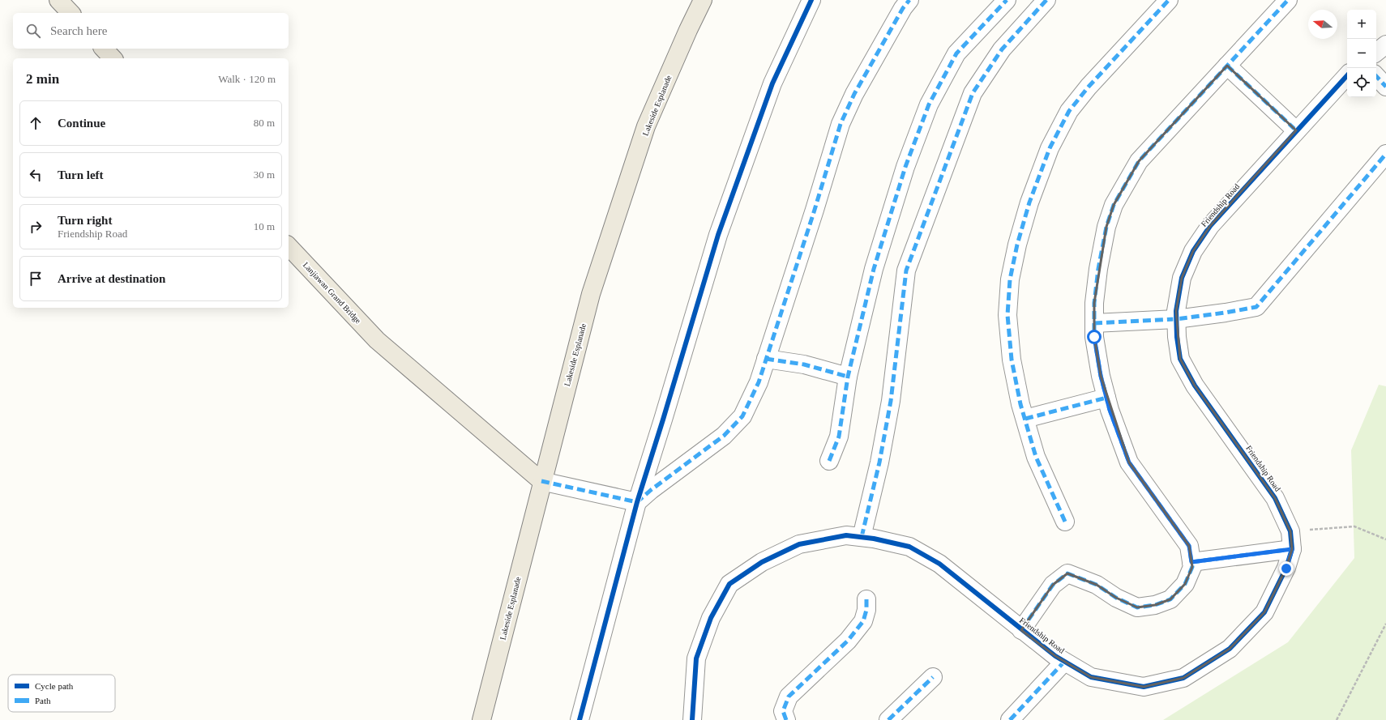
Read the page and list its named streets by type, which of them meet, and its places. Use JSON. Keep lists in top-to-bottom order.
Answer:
{
  "streets": {
    "main road": ["Lakeside Esplanade", "Lanjiawan Grand Bridge"],
    "street": ["Friendship Road"]
  },
  "crossings": [
    ["Lakeside Esplanade", "Lanjiawan Grand Bridge"]
  ],
  "legend": ["Cycle path", "Path"],
  "north": "left",
  "page": {
    "map_buttons": ["+", "−"],
    "search": "Search here",
    "heading": ["2 min", "Walk · 120 m"],
    "list": [
      ["Continue", "80 m"],
      ["Turn left", "30 m"],
      ["Turn right", "Friendship Road", "10 m"],
      "Arrive at destination"
    ]
  }
}
